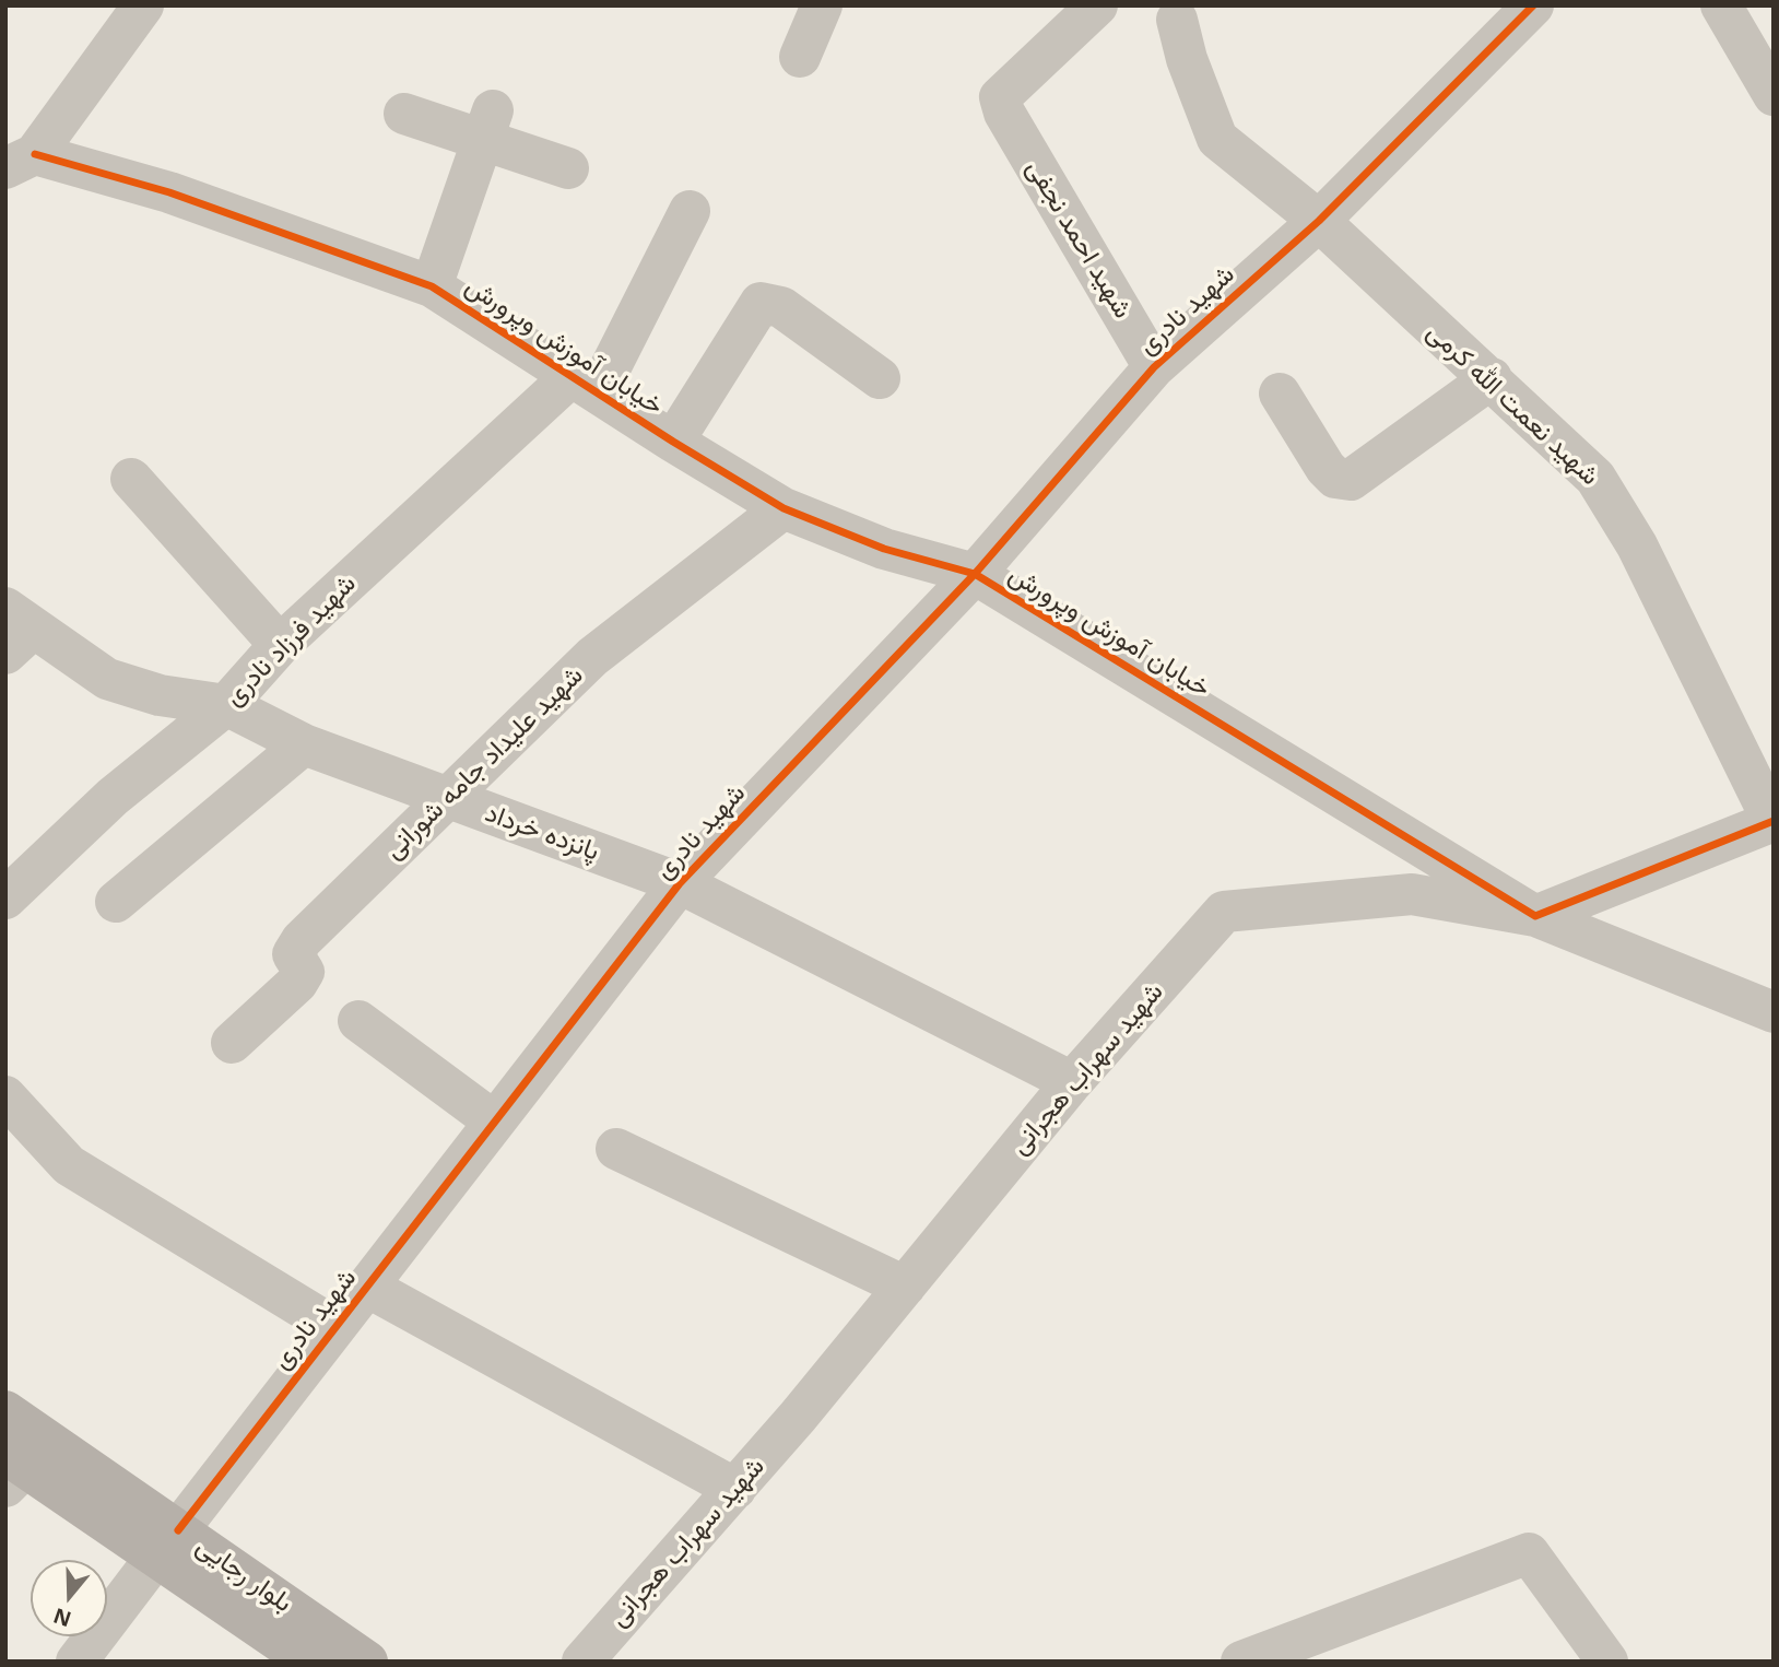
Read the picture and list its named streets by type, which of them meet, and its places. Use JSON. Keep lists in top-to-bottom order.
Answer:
{
  "streets": {
    "main road": ["بلوار رجایی"],
    "street": [
      "شهید احمد نجفی",
      "شهید نادری",
      "خیابان آموزش وپرورش",
      "شهید نعمت الله کرمی",
      "شهید فرزاد نادری",
      "شهید علیداد جامه شورانی",
      "پانزده خرداد",
      "شهید سهراب هجرانی"
    ]
  },
  "crossings": [
    ["شهید احمد نجفی", "شهید نادری"],
    ["شهید نادری", "خیابان آموزش وپرورش"],
    ["شهید نادری", "شهید نعمت الله کرمی"],
    ["شهید نادری", "پانزده خرداد"],
    ["شهید نادری", "بلوار رجایی"],
    ["خیابان آموزش وپرورش", "شهید فرزاد نادری"],
    ["خیابان آموزش وپرورش", "شهید علیداد جامه شورانی"],
    ["خیابان آموزش وپرورش", "شهید سهراب هجرانی"],
    ["شهید فرزاد نادری", "پانزده خرداد"],
    ["شهید علیداد جامه شورانی", "پانزده خرداد"],
    ["پانزده خرداد", "شهید سهراب هجرانی"]
  ],
  "north": "bottom"
}
